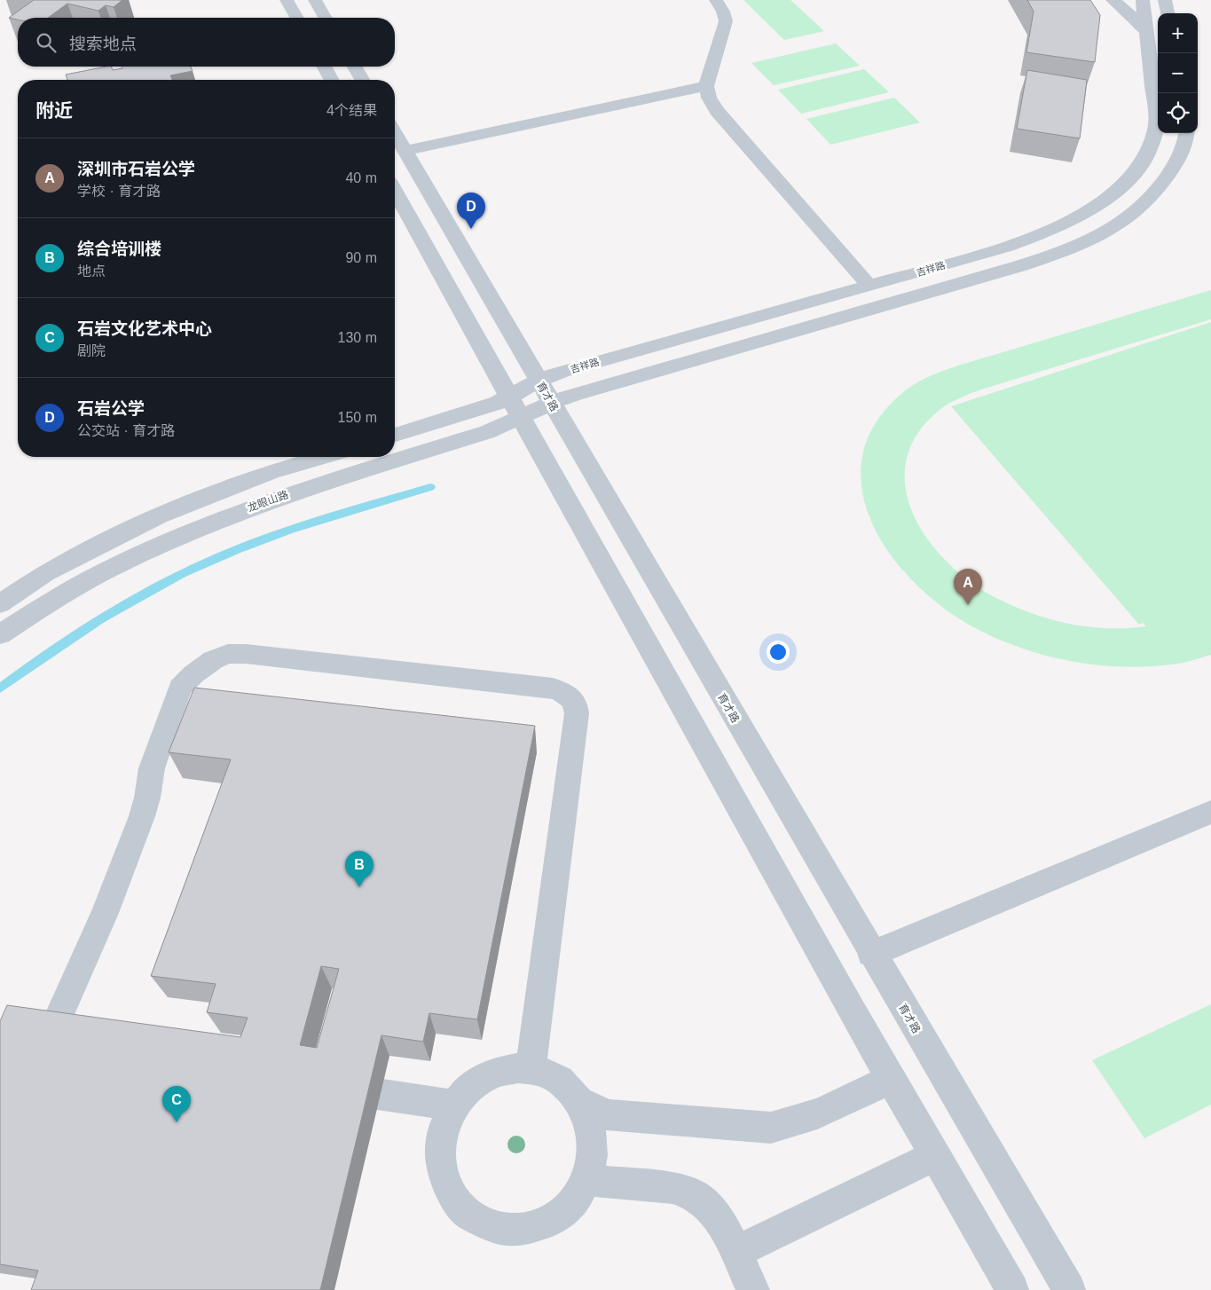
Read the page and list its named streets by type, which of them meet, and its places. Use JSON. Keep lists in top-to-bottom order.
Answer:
{
  "streets": {
    "street": ["吉祥路", "育才路", "龙眼山路"]
  },
  "crossings": [
    ["吉祥路", "育才路"],
    ["吉祥路", "龙眼山路"],
    ["育才路", "龙眼山路"]
  ],
  "page": {
    "map_buttons": ["+", "−"],
    "search": "搜索地点",
    "heading": ["附近", "4个结果"],
    "list": [
      {
        "mark": "A",
        "name": "深圳市石岩公学",
        "note": "学校 · 育才路",
        "value": "40 m"
      },
      {
        "mark": "B",
        "name": "综合培训楼",
        "note": "地点",
        "value": "90 m"
      },
      {
        "mark": "C",
        "name": "石岩文化艺术中心",
        "note": "剧院",
        "value": "130 m"
      },
      {
        "mark": "D",
        "name": "石岩公学",
        "note": "公交站 · 育才路",
        "value": "150 m"
      }
    ],
    "pins": [
      "D",
      "A",
      "B",
      "C"
    ]
  }
}
